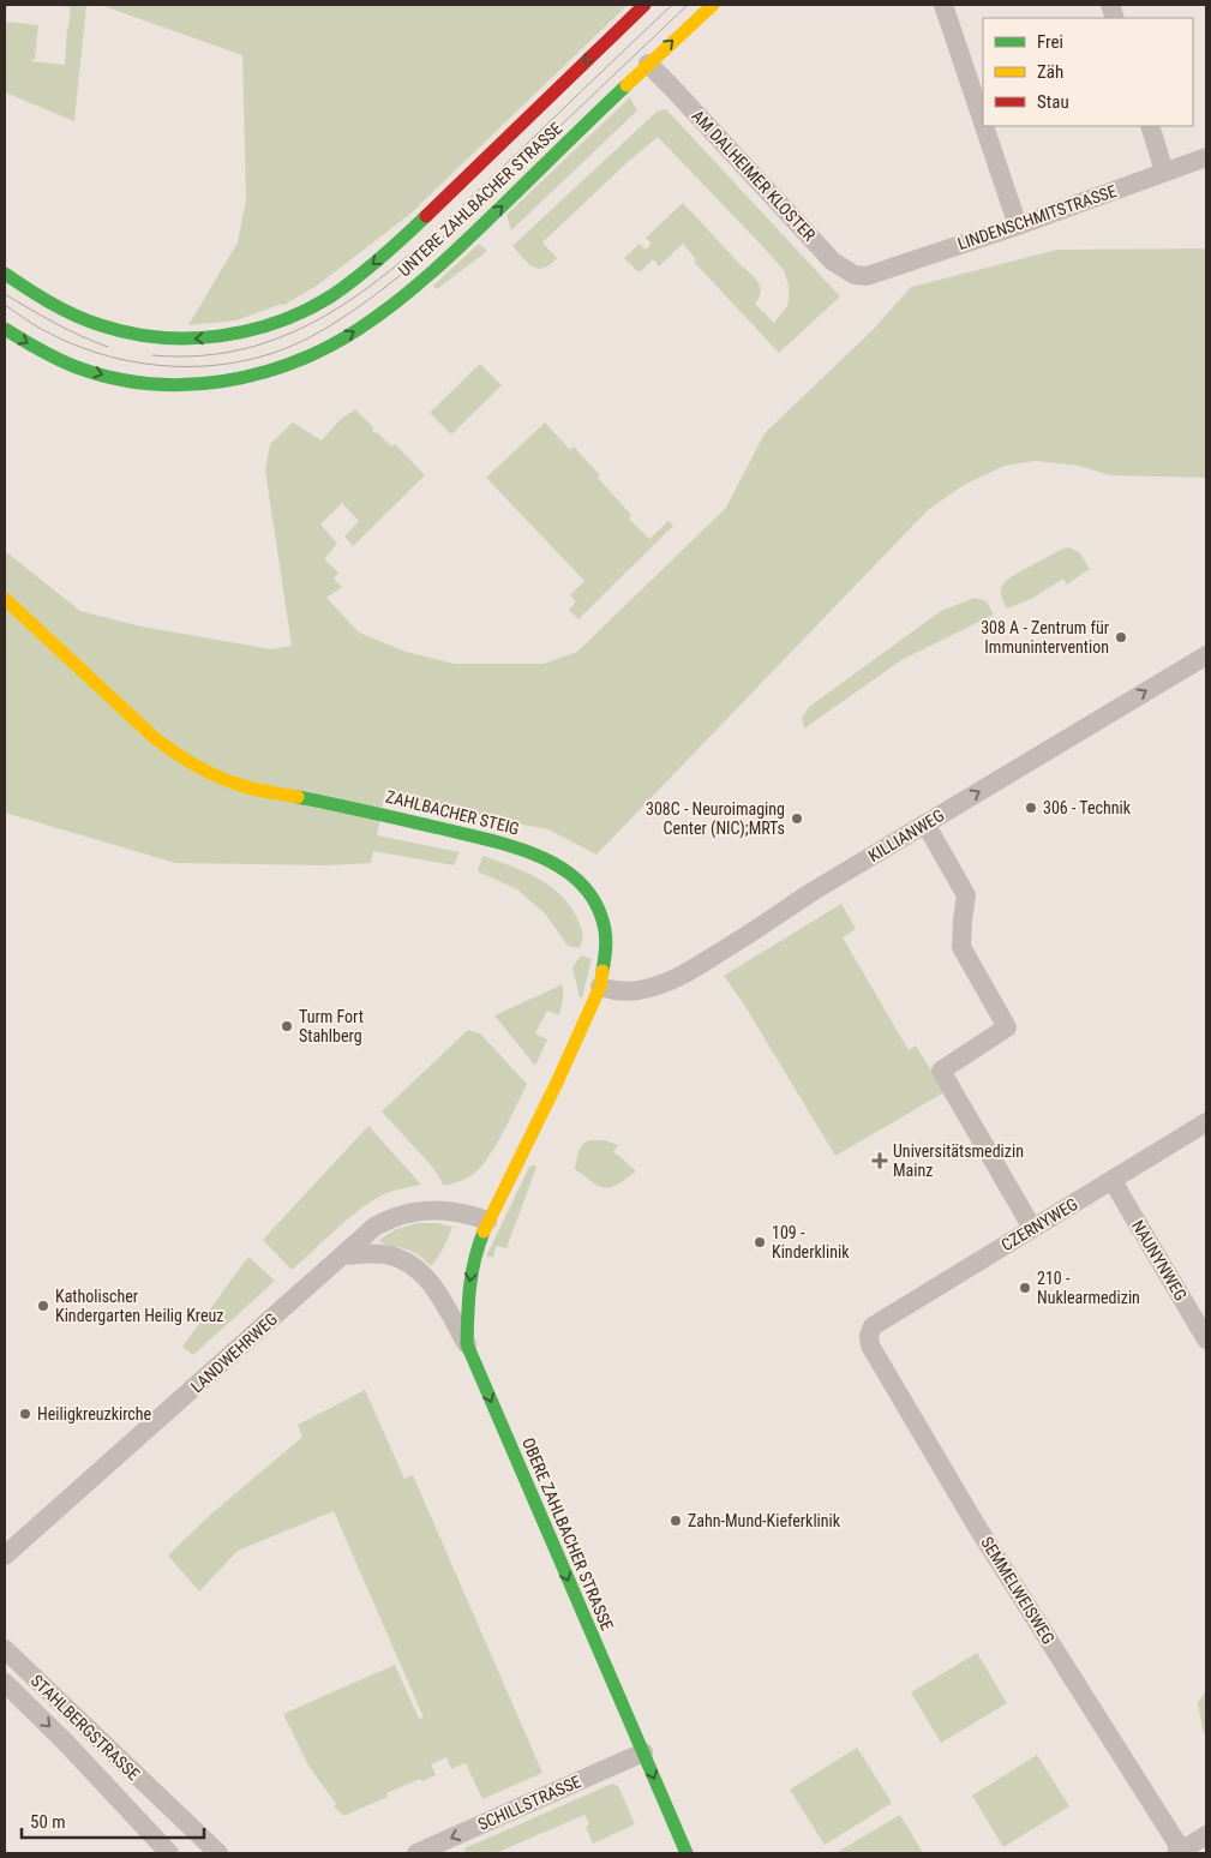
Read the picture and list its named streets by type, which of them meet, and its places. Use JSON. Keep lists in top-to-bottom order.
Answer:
{
  "streets": {
    "street": [
      "AM DALHEIMER KLOSTER",
      "UNTERE ZAHLBACHER STRASSE",
      "LINDENSCHMITSTRASSE",
      "ZAHLBACHER STEIG",
      "KILLIANWEG",
      "CZERNYWEG",
      "NAUNYNWEG",
      "LANDWEHRWEG",
      "OBERE ZAHLBACHER STRASSE",
      "SEMMELWEISWEG",
      "STAHLBERGSTRASSE",
      "SCHILLSTRASSE"
    ]
  },
  "crossings": [
    ["AM DALHEIMER KLOSTER", "UNTERE ZAHLBACHER STRASSE"],
    ["AM DALHEIMER KLOSTER", "LINDENSCHMITSTRASSE"],
    ["ZAHLBACHER STEIG", "KILLIANWEG"],
    ["ZAHLBACHER STEIG", "LANDWEHRWEG"],
    ["ZAHLBACHER STEIG", "OBERE ZAHLBACHER STRASSE"],
    ["CZERNYWEG", "NAUNYNWEG"],
    ["CZERNYWEG", "SEMMELWEISWEG"],
    ["LANDWEHRWEG", "OBERE ZAHLBACHER STRASSE"],
    ["OBERE ZAHLBACHER STRASSE", "SCHILLSTRASSE"]
  ],
  "one_way": ["KILLIANWEG", "OBERE ZAHLBACHER STRASSE", "SCHILLSTRASSE"],
  "places": {
    "other": [
      "308 A - Zentrum für Immunintervention",
      "306 - Technik",
      "308C - Neuroimaging Center (NIC);MRTs",
      "Turm Fort Stahlberg",
      "109 - Kinderklinik",
      "210 - Nuklearmedizin",
      "Katholischer Kindergarten Heilig Kreuz",
      "Heiligkreuzkirche",
      "Zahn-Mund-Kieferklinik"
    ],
    "health": ["Universitätsmedizin Mainz"]
  },
  "legend": ["Frei", "Zäh", "Stau"],
  "scale_bar": "50 m"
}
